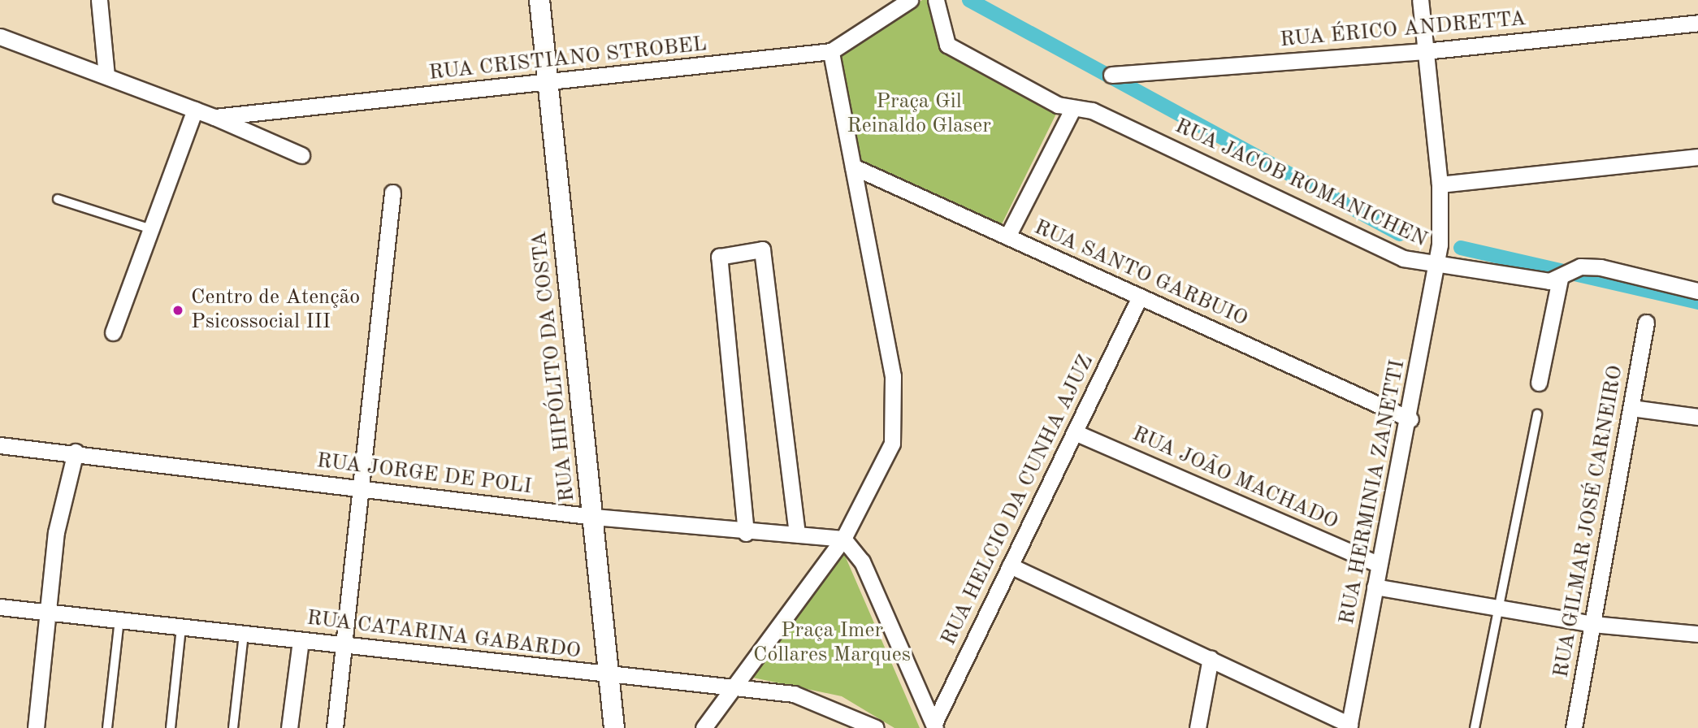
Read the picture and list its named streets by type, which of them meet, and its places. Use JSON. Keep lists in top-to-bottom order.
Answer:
{
  "streets": {
    "street": [
      "RUA ÉRICO ANDRETTA",
      "RUA CRISTIANO STROBEL",
      "RUA JACOB ROMANICHEN",
      "RUA SANTO GARBUIO",
      "RUA HIPÓLITO DA COSTA",
      "RUA JORGE DE POLI",
      "RUA JOÃO MACHADO",
      "RUA HERMINIA ZANETTI",
      "RUA HELCIO DA CUNHA AJUZ",
      "RUA GILMAR JOSÉ CARNEIRO",
      "RUA CATARINA GABARDO"
    ]
  },
  "crossings": [
    ["RUA ÉRICO ANDRETTA", "RUA HERMINIA ZANETTI"],
    ["RUA CRISTIANO STROBEL", "RUA HIPÓLITO DA COSTA"],
    ["RUA JACOB ROMANICHEN", "RUA HERMINIA ZANETTI"],
    ["RUA SANTO GARBUIO", "RUA HERMINIA ZANETTI"],
    ["RUA SANTO GARBUIO", "RUA HELCIO DA CUNHA AJUZ"],
    ["RUA HIPÓLITO DA COSTA", "RUA JORGE DE POLI"],
    ["RUA HIPÓLITO DA COSTA", "RUA CATARINA GABARDO"],
    ["RUA JOÃO MACHADO", "RUA HERMINIA ZANETTI"],
    ["RUA JOÃO MACHADO", "RUA HELCIO DA CUNHA AJUZ"]
  ],
  "parks": ["Praça Gil Reinaldo Glaser", "Praça Imer Collares Marques"],
  "places": ["Centro de Atenção Psicossocial III"]
}
